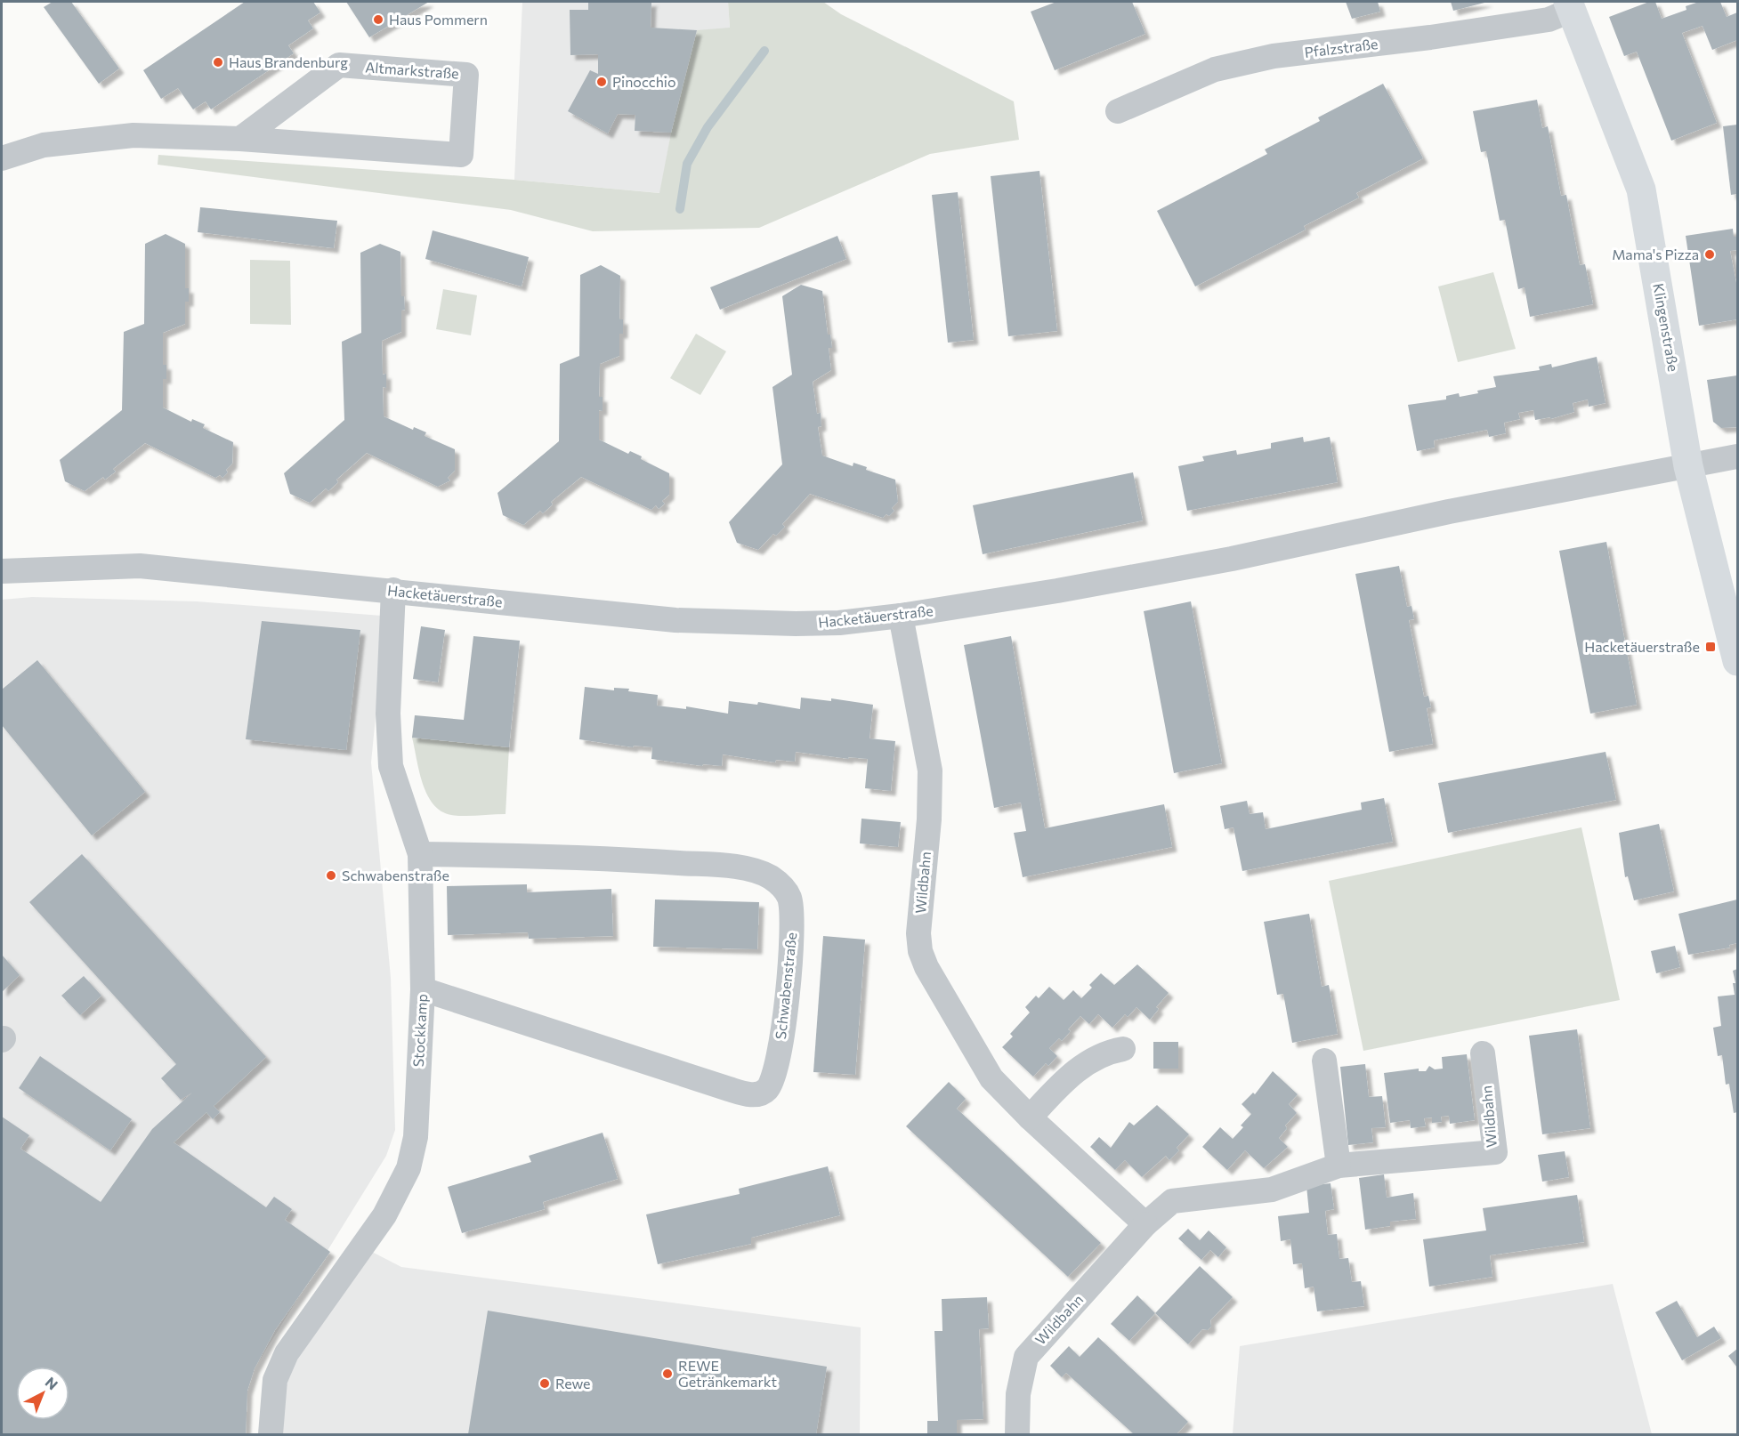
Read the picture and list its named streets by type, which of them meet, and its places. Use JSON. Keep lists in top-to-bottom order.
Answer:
{
  "streets": {
    "street": [
      "Pfalzstraße",
      "Altmarkstraße",
      "Klingenstraße",
      "Hacketäuerstraße",
      "Wildbahn",
      "Schwabenstraße",
      "Stockkamp"
    ]
  },
  "crossings": [
    ["Pfalzstraße", "Klingenstraße"],
    ["Klingenstraße", "Hacketäuerstraße"],
    ["Hacketäuerstraße", "Wildbahn"],
    ["Hacketäuerstraße", "Stockkamp"],
    ["Schwabenstraße", "Stockkamp"]
  ],
  "places": {
    "other": [
      "Haus Pommern",
      "Haus Brandenburg",
      "Pinocchio",
      "Mama's Pizza",
      "Schwabenstraße",
      "REWE Getränkemarkt",
      "Rewe"
    ],
    "transit": ["Hacketäuerstraße"]
  },
  "north": "top right"
}
